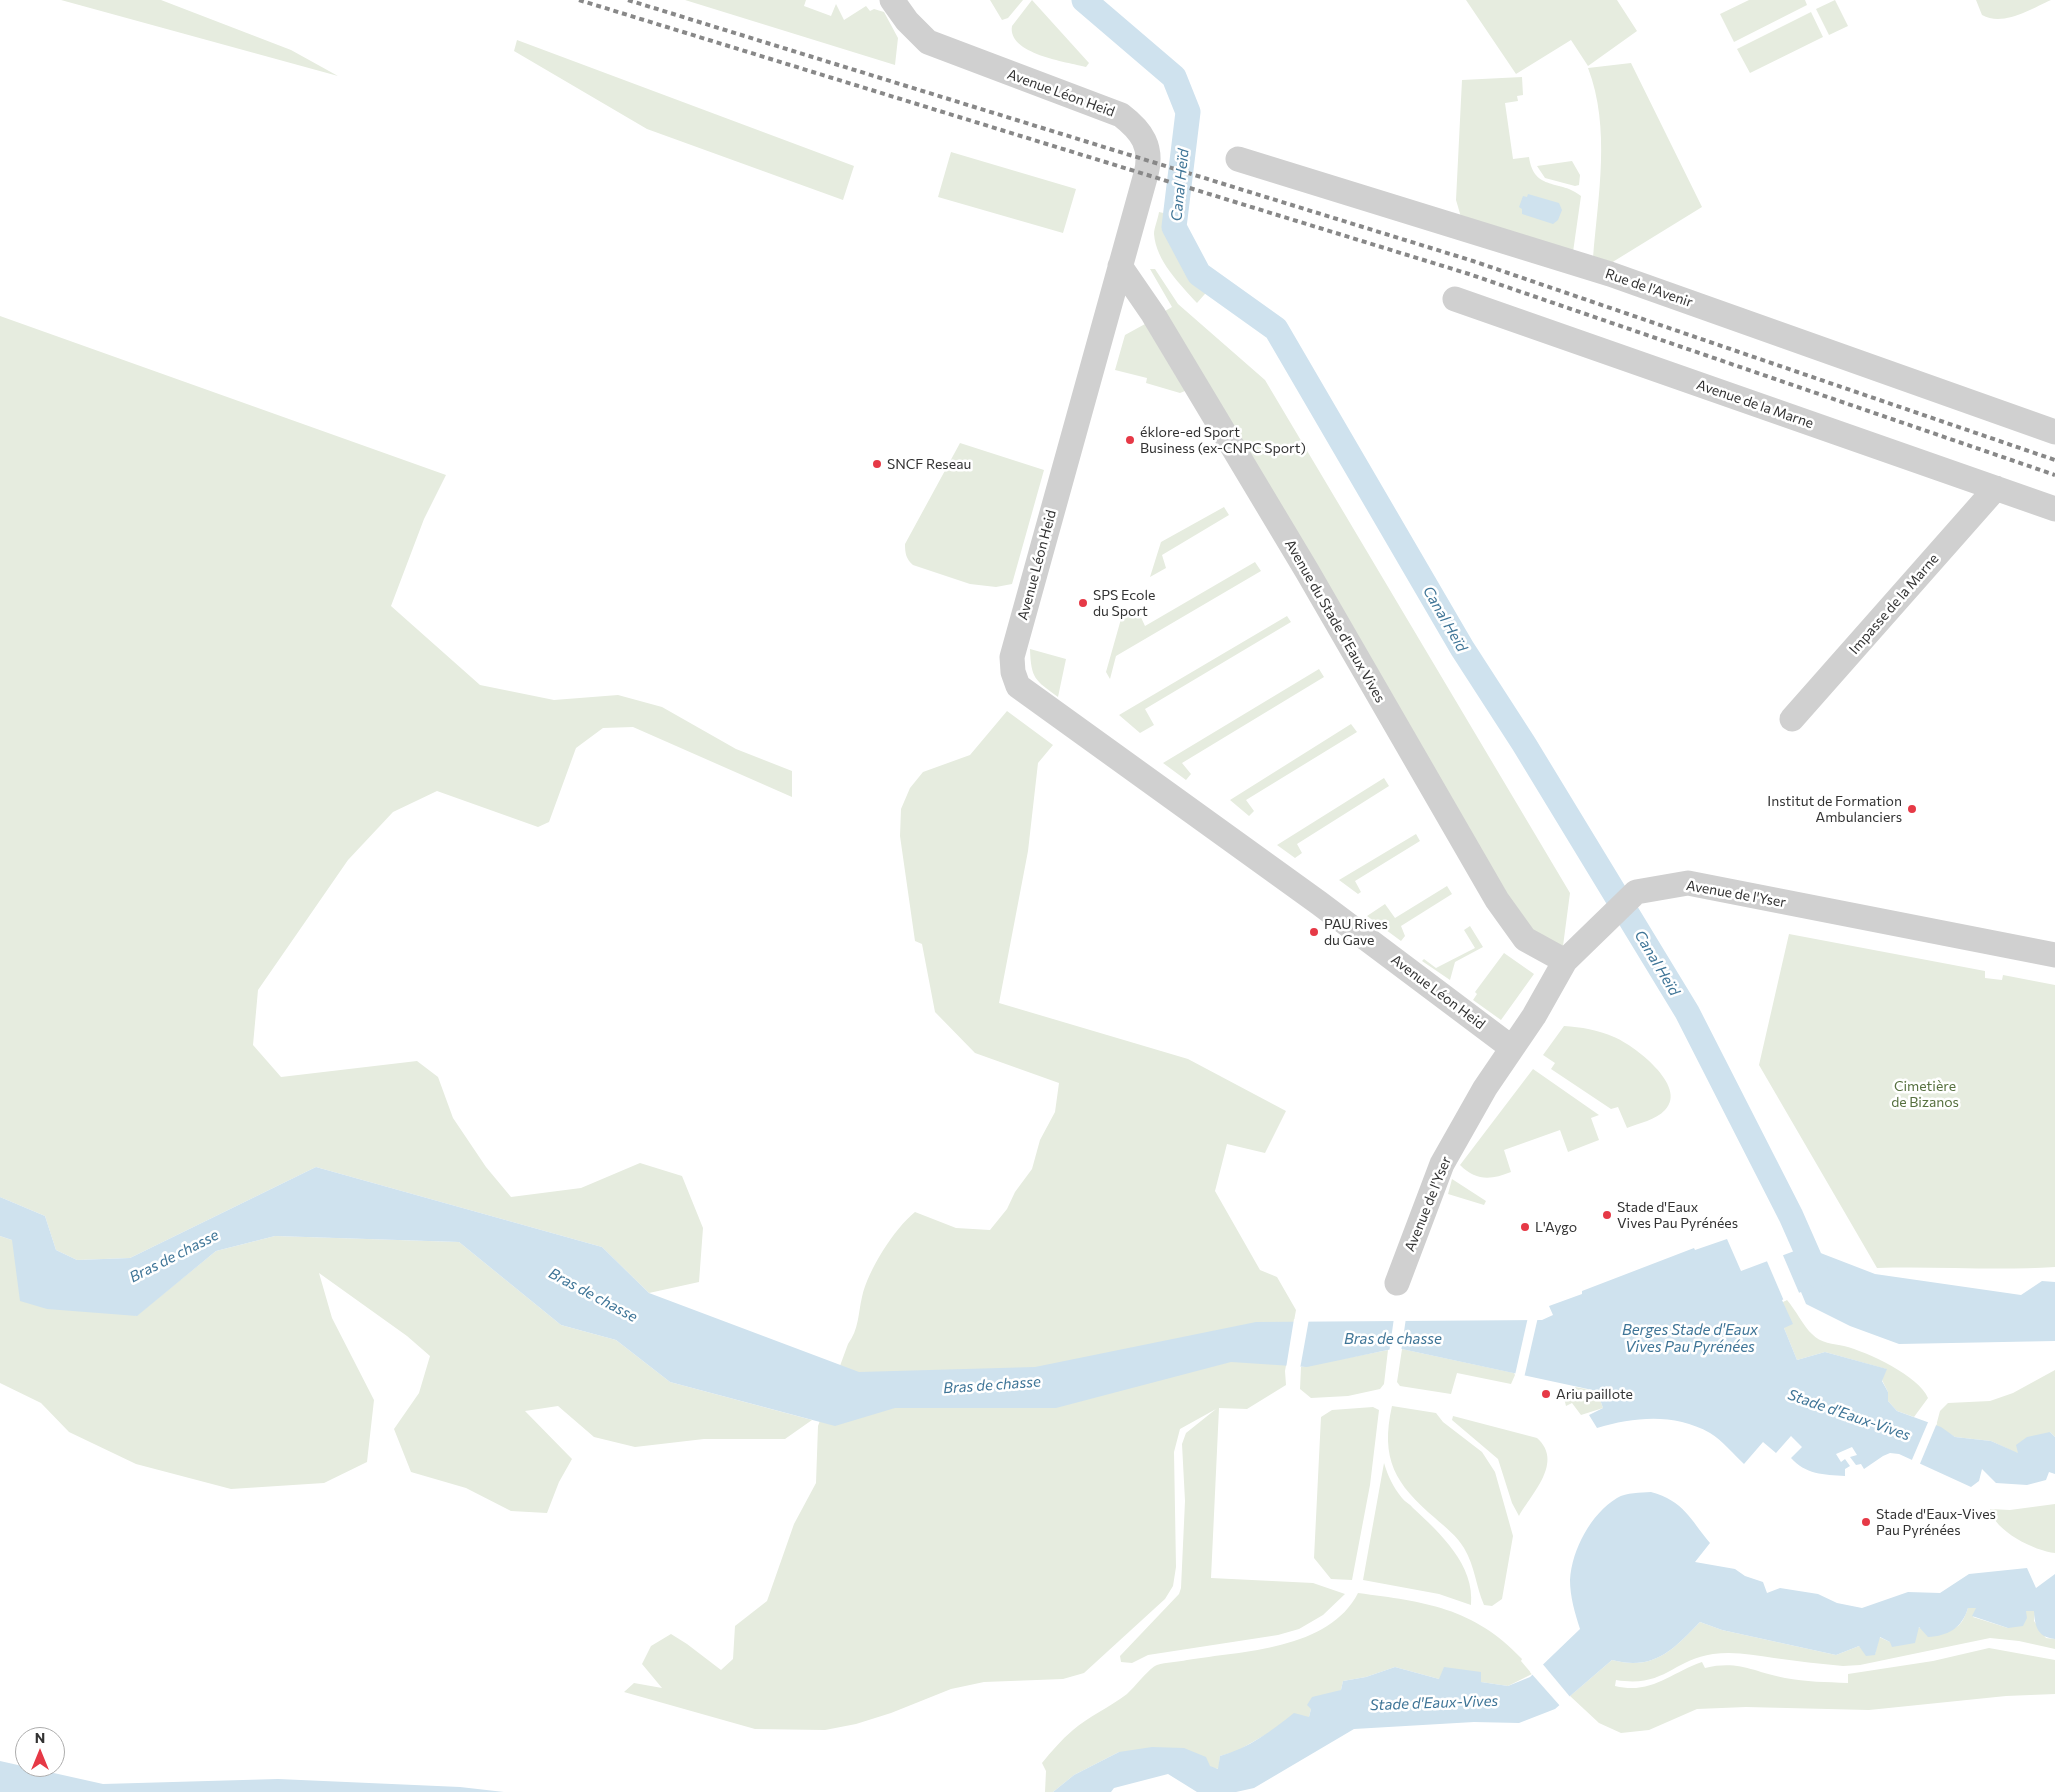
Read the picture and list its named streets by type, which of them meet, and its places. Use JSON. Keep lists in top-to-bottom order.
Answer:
{
  "streets": {
    "street": [
      "Avenue Léon Heid",
      "Rue de l'Avenir",
      "Avenue de la Marne",
      "Impasse de la Marne",
      "Avenue du Stade d'Eaux Vives",
      "Avenue de l'Yser"
    ]
  },
  "crossings": [
    ["Avenue Léon Heid", "Avenue du Stade d'Eaux Vives"],
    ["Avenue Léon Heid", "Avenue de l'Yser"],
    ["Avenue de la Marne", "Impasse de la Marne"],
    ["Avenue du Stade d'Eaux Vives", "Avenue de l'Yser"]
  ],
  "water": [
    "Canal Heïd",
    "Bras de chasse",
    "Berges Stade d'Eaux Vives Pau Pyrénées",
    "Stade d'Eaux-Vives"
  ],
  "parks": ["Cimetière de Bizanos"],
  "places": [
    "éklore-ed Sport Business (ex-CNPC Sport)",
    "SNCF Reseau",
    "SPS Ecole du Sport",
    "Institut de Formation Ambulanciers",
    "PAU Rives du Gave",
    "Stade d'Eaux Vives Pau Pyrénées",
    "L'Aygo",
    "Ariu paillote",
    "Stade d'Eaux-Vives Pau Pyrénées"
  ],
  "north": "top"
}
